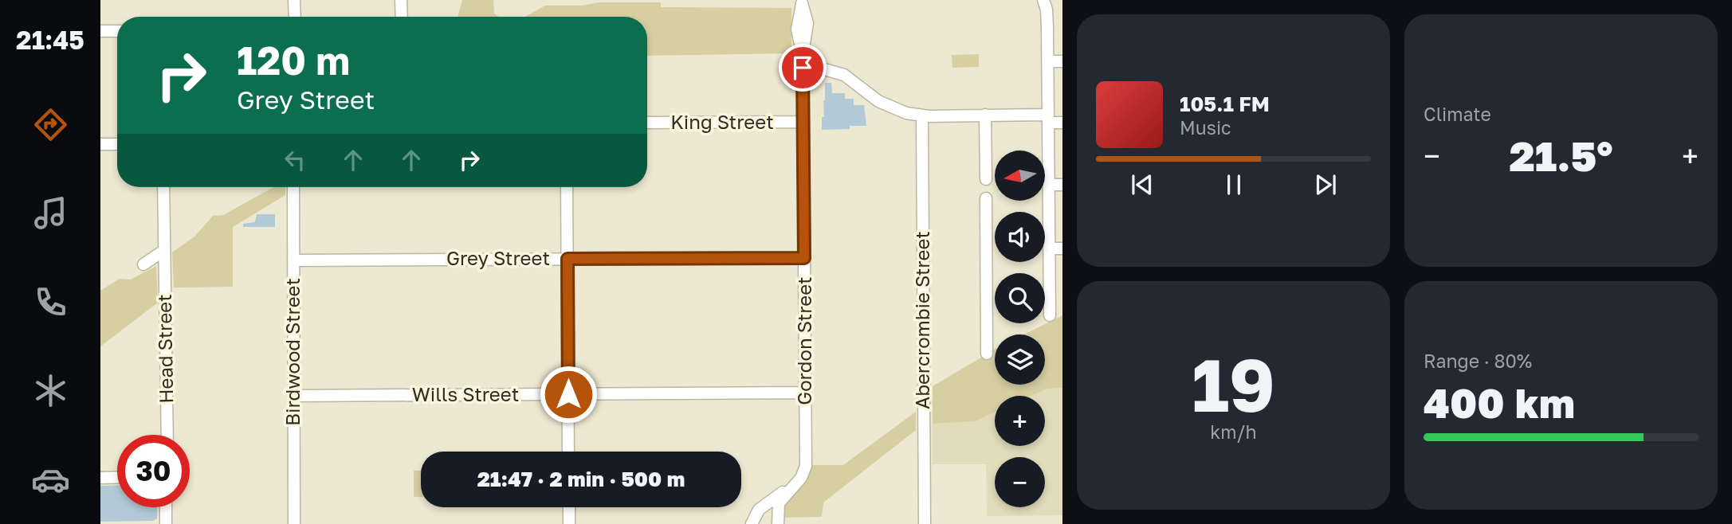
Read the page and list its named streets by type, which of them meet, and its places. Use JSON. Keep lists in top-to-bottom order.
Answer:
{
  "streets": {
    "street": [
      "King Street",
      "Grey Street",
      "Abercrombie Street",
      "Gordon Street",
      "Head Street",
      "Birdwood Street",
      "Wills Street"
    ]
  },
  "crossings": [
    ["King Street", "Gordon Street"],
    ["Grey Street", "Gordon Street"],
    ["Grey Street", "Birdwood Street"],
    ["Gordon Street", "Wills Street"],
    ["Birdwood Street", "Wills Street"]
  ],
  "north": "left",
  "page": {
    "tabs": "21:45",
    "tile": [
      "Climate",
      ["19", "km/h"],
      ["Range · 80%", "400 km"]
    ],
    "turn": ["120 m", "Grey Street"],
    "song": ["105.1 FM", "Music"],
    "heat": ["−", "21.5°", "+"],
    "map_buttons": ["+", "−"],
    "limit": "30",
    "trip": "21:47 · 2 min · 500 m"
  }
}
